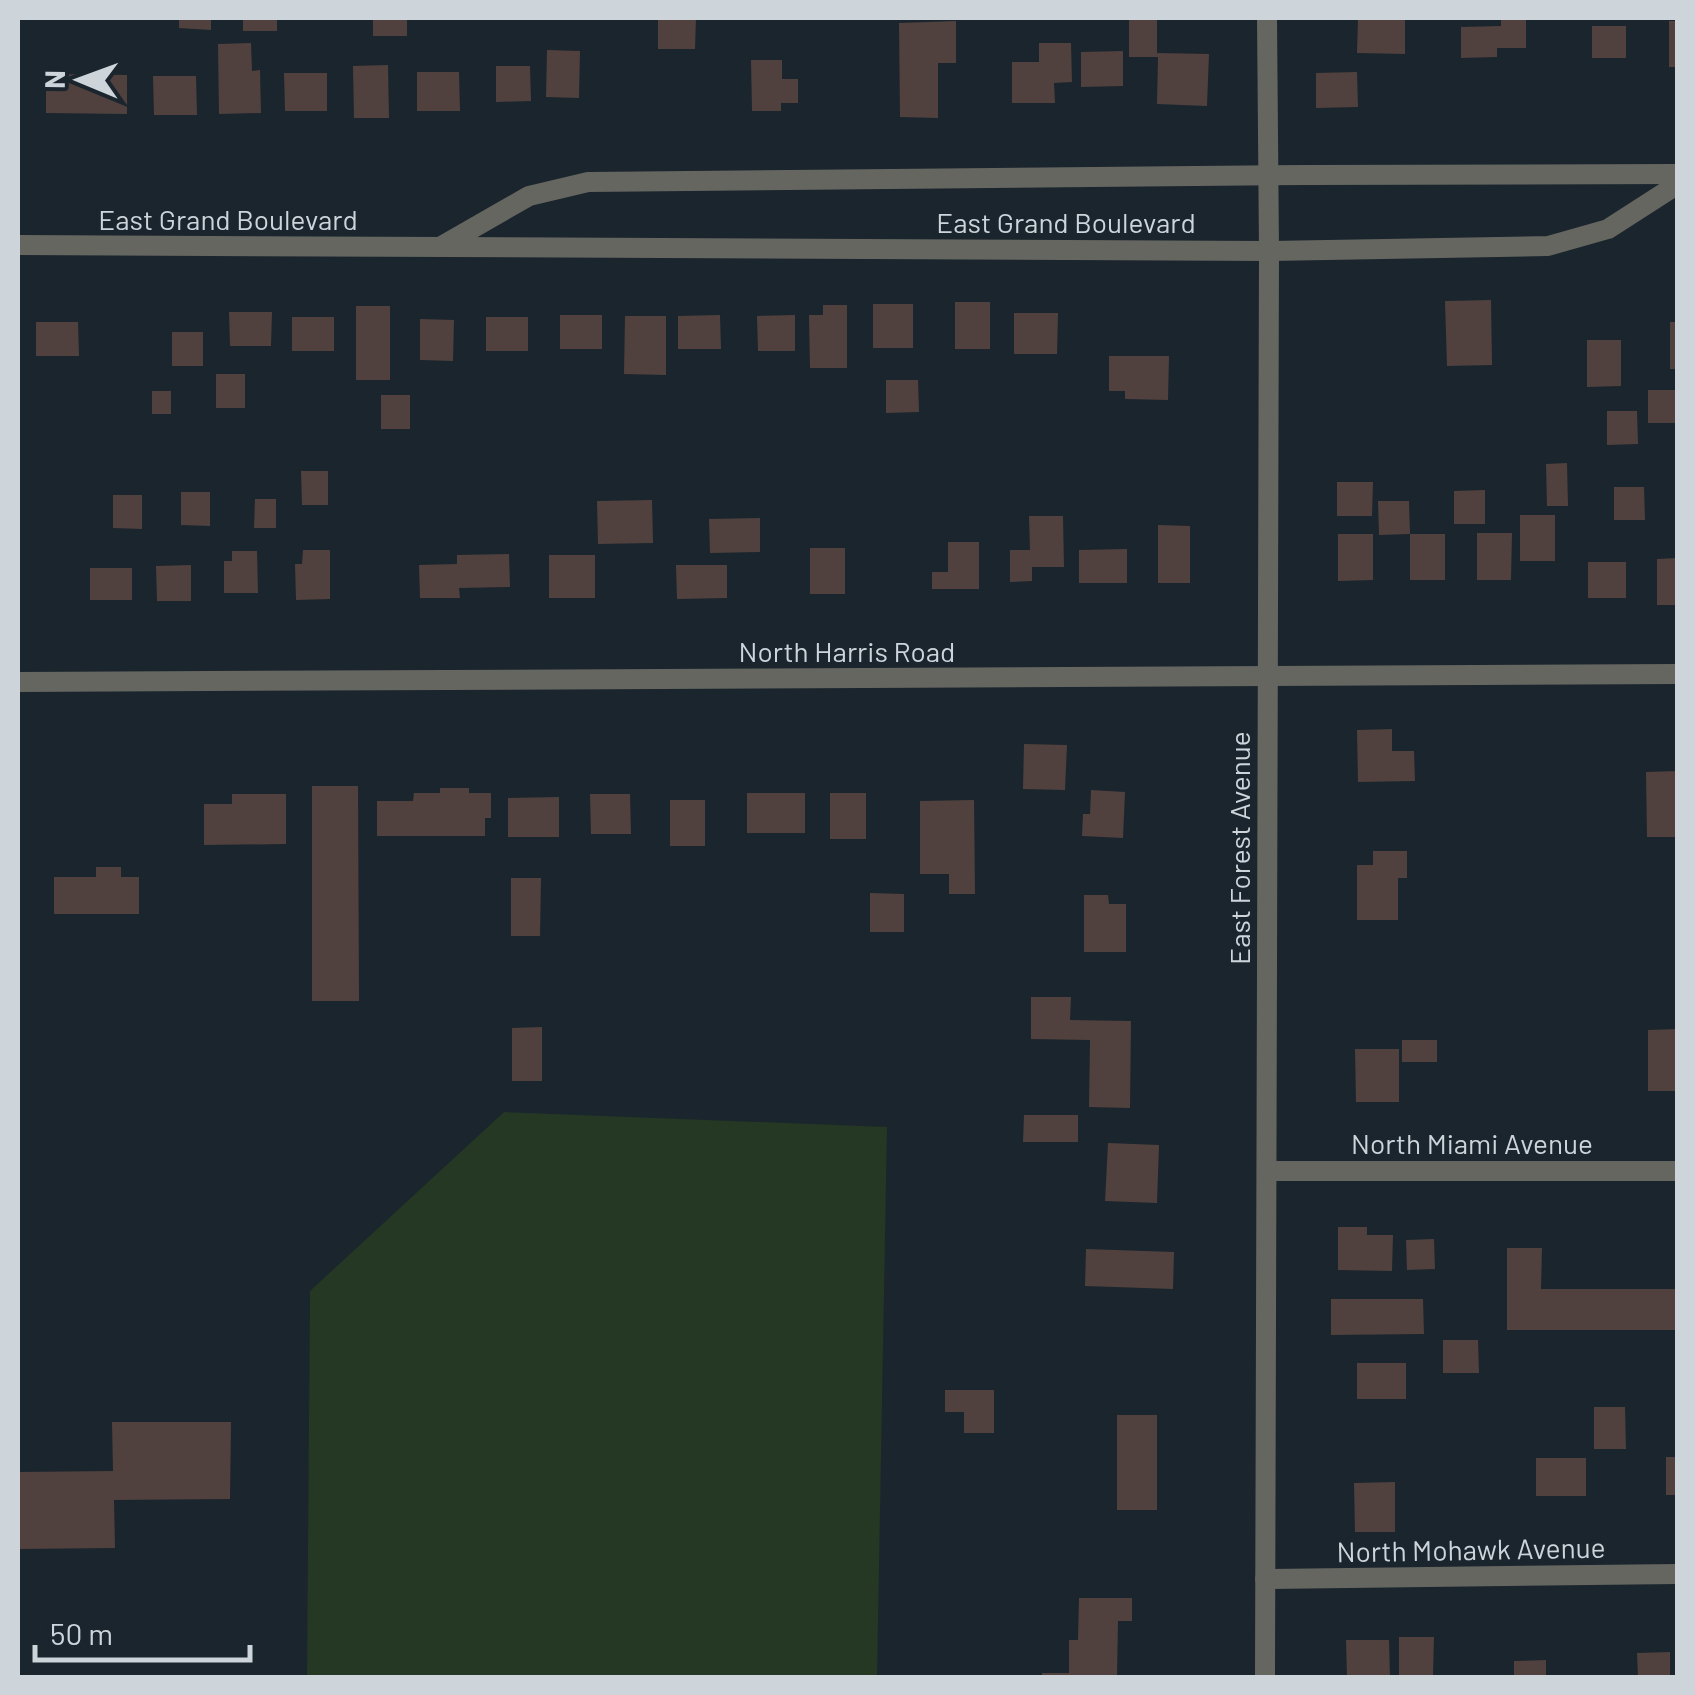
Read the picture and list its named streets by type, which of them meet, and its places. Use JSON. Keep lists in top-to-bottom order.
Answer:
{
  "streets": {
    "street": [
      "East Grand Boulevard",
      "North Harris Road",
      "East Forest Avenue",
      "North Miami Avenue",
      "North Mohawk Avenue"
    ]
  },
  "crossings": [
    ["East Grand Boulevard", "East Forest Avenue"],
    ["North Harris Road", "East Forest Avenue"],
    ["East Forest Avenue", "North Miami Avenue"],
    ["East Forest Avenue", "North Mohawk Avenue"]
  ],
  "scale_bar": "50 m",
  "north": "left"
}
